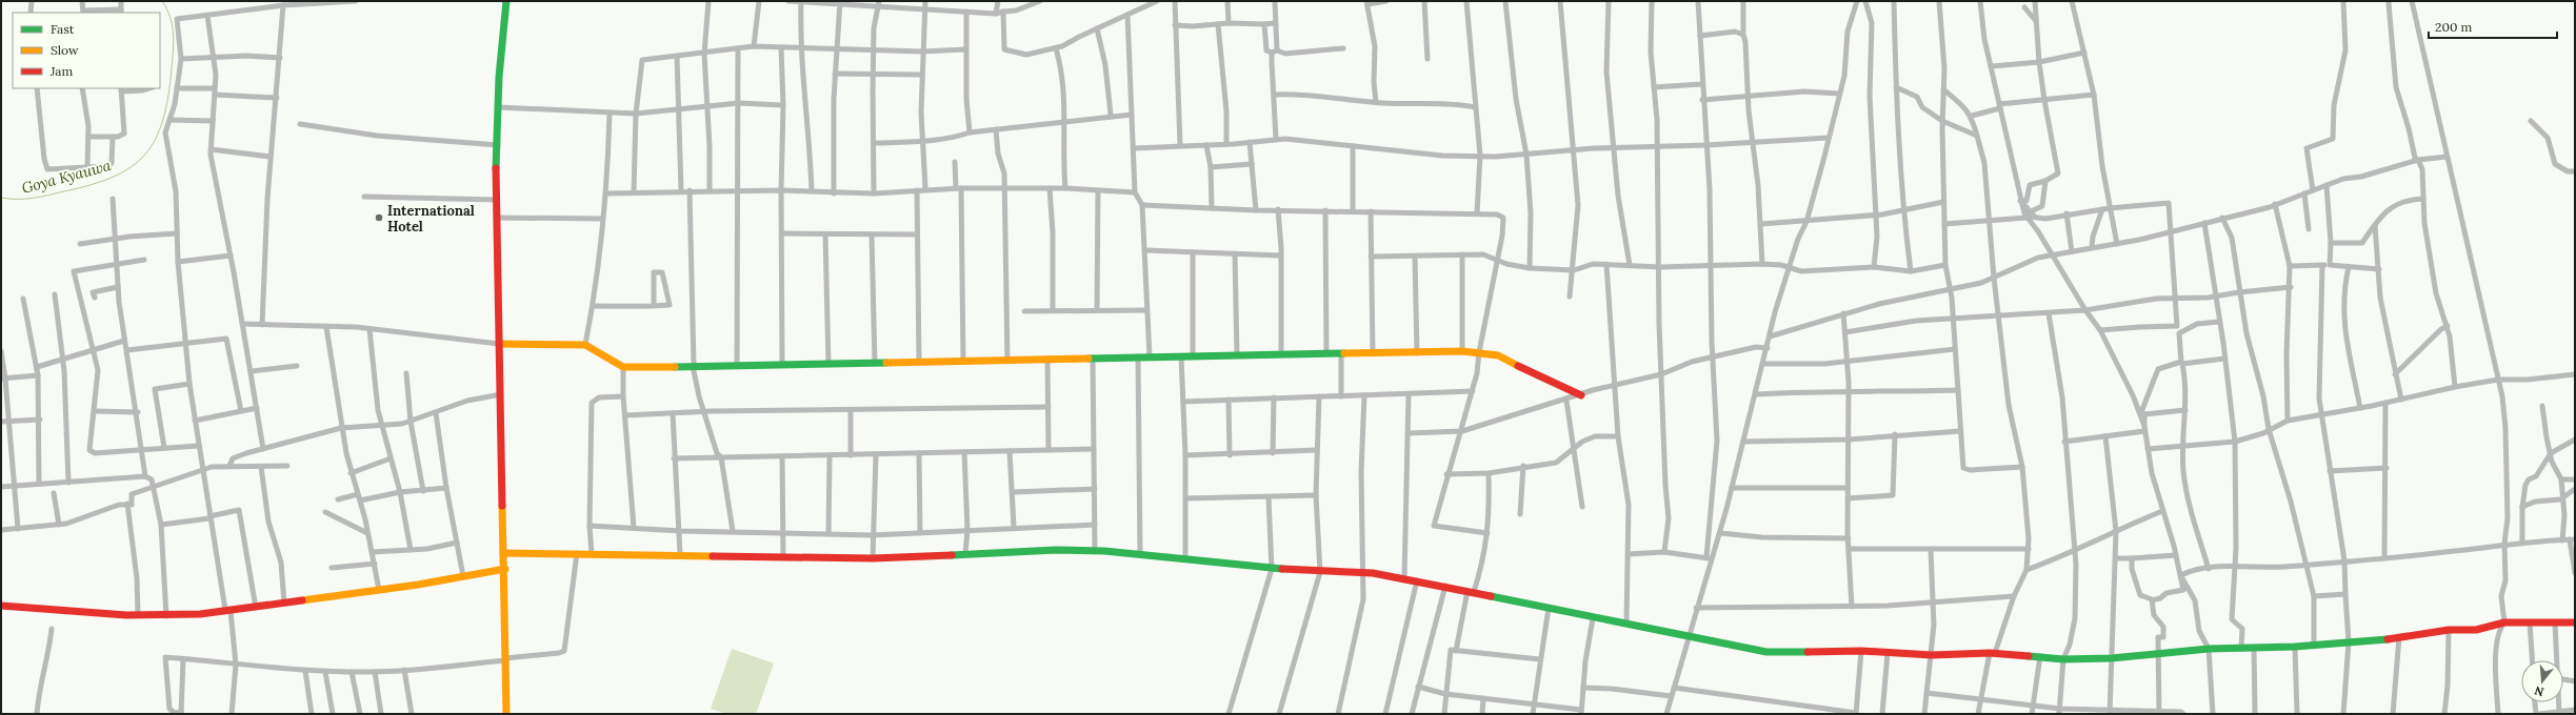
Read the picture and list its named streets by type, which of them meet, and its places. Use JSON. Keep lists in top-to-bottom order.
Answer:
{
  "water": ["Goya Kyauwa"],
  "places": ["International Hotel"],
  "legend": ["Fast", "Slow", "Jam"],
  "scale_bar": "200 m",
  "north": "bottom"
}
